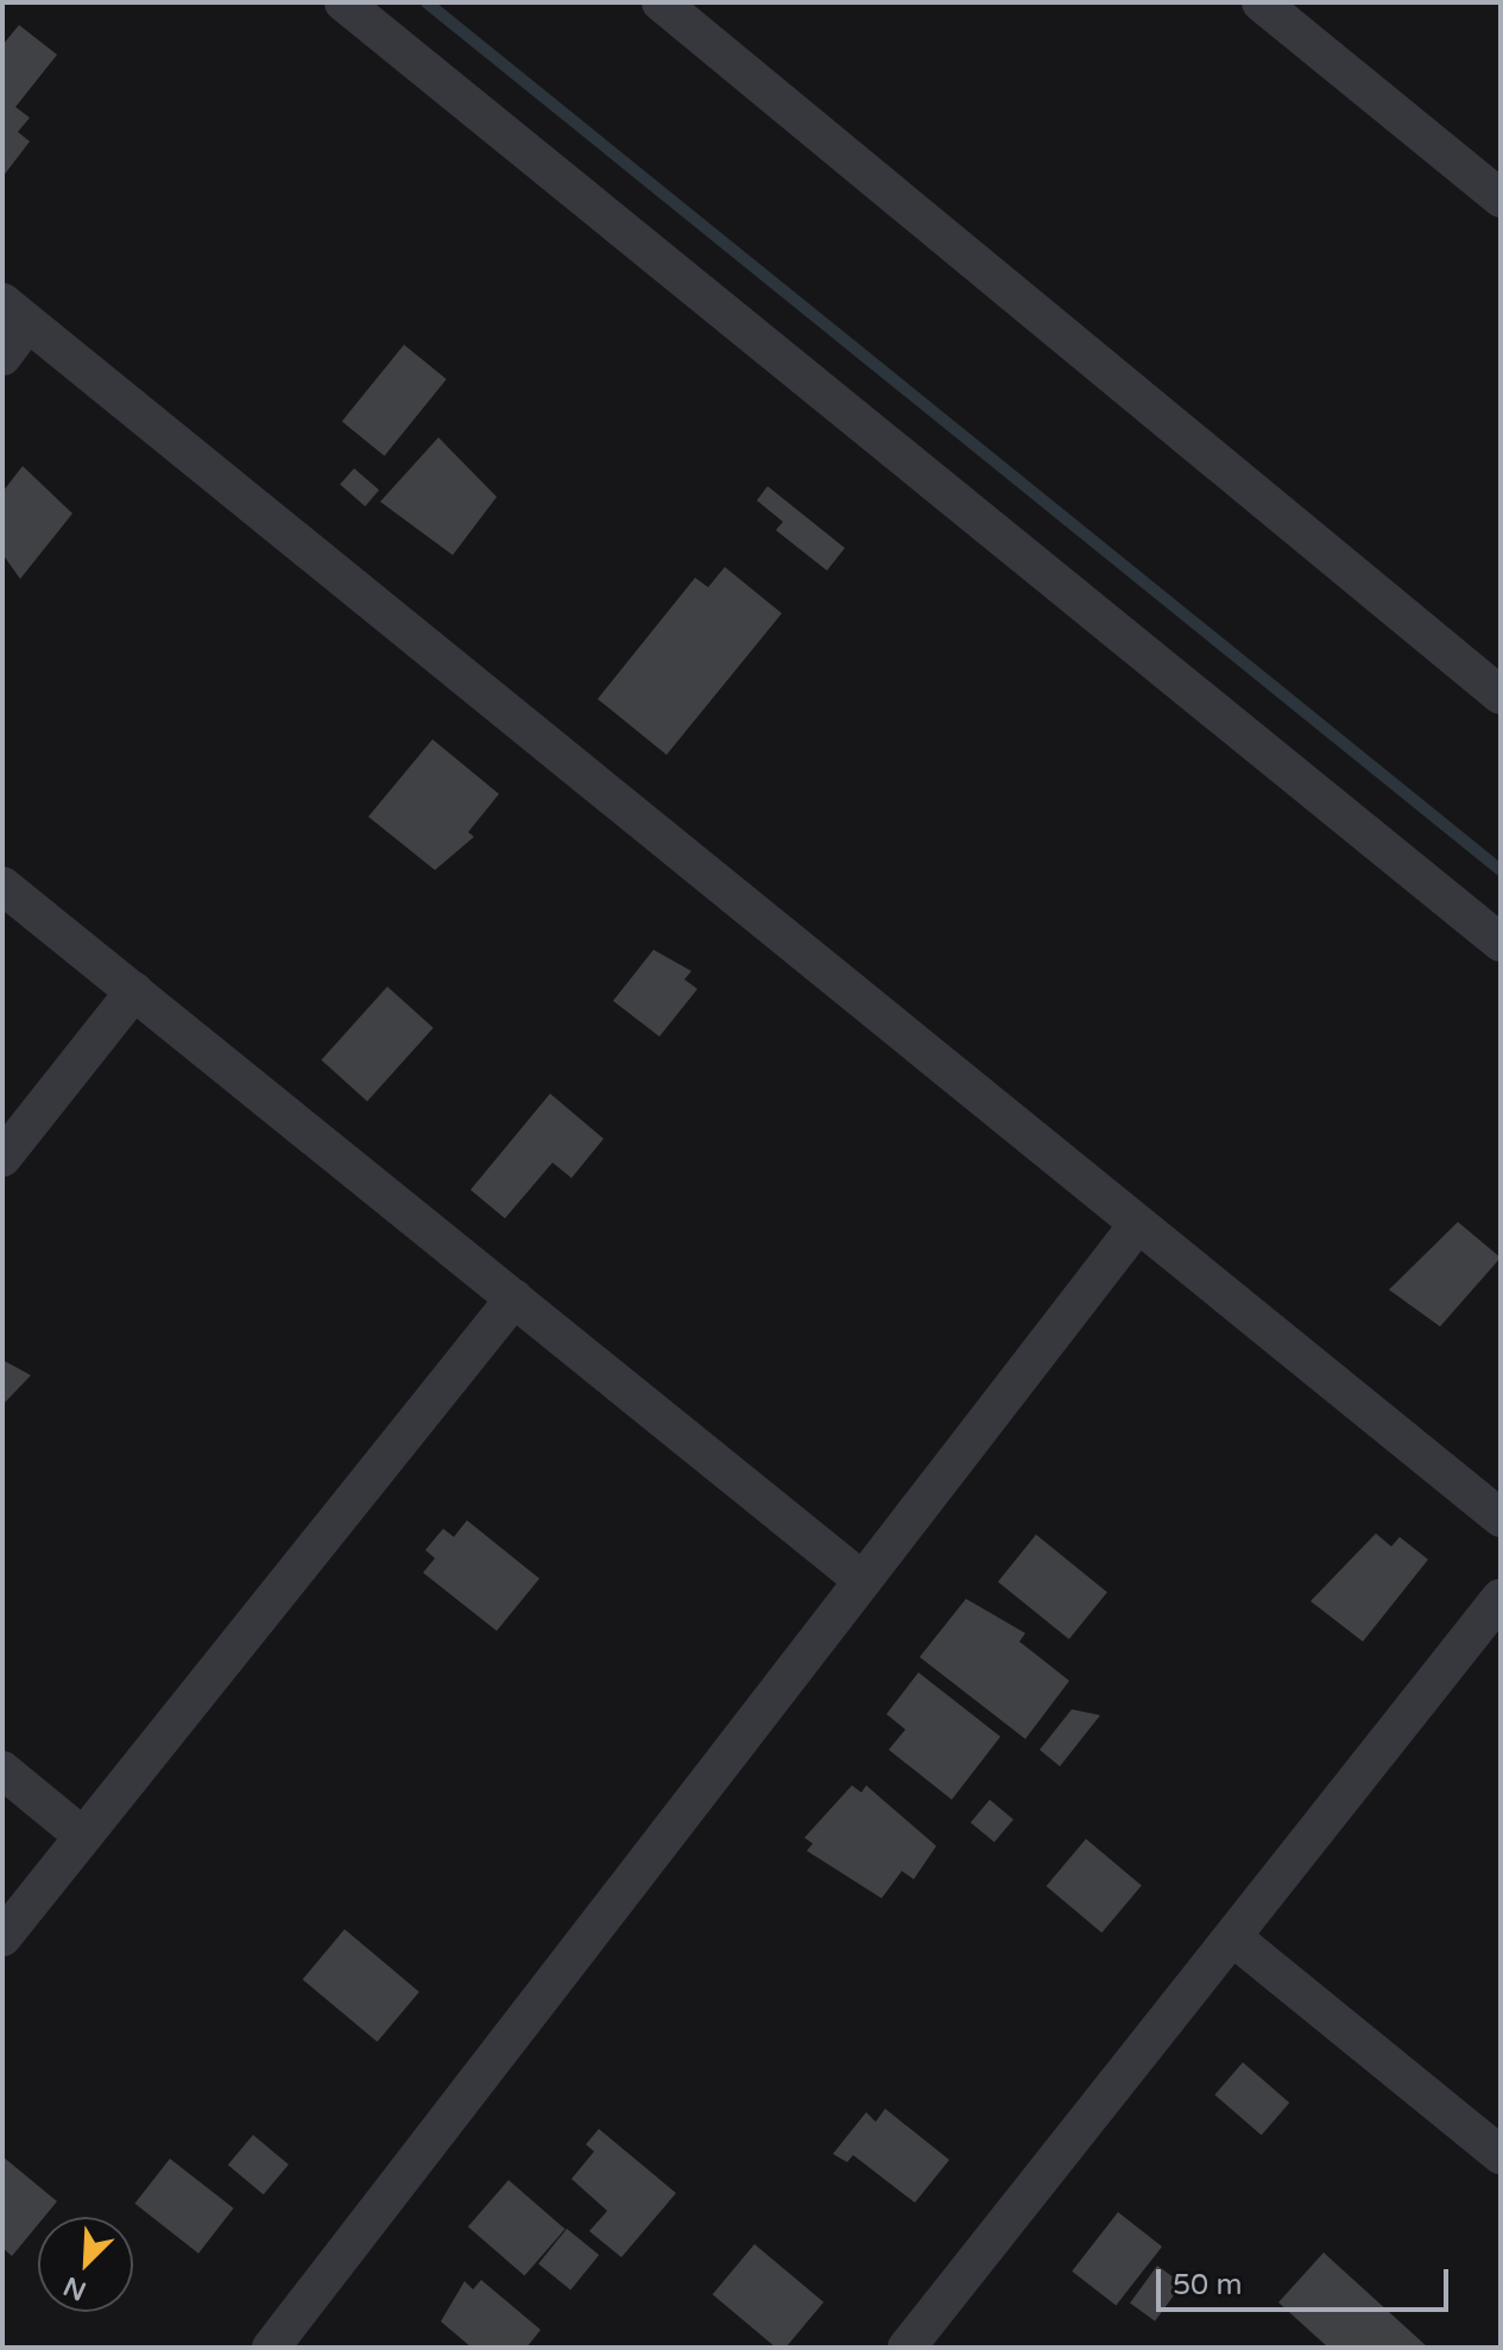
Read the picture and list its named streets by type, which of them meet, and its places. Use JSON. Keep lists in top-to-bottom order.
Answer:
{
  "scale_bar": "50 m",
  "north": "bottom left"
}
